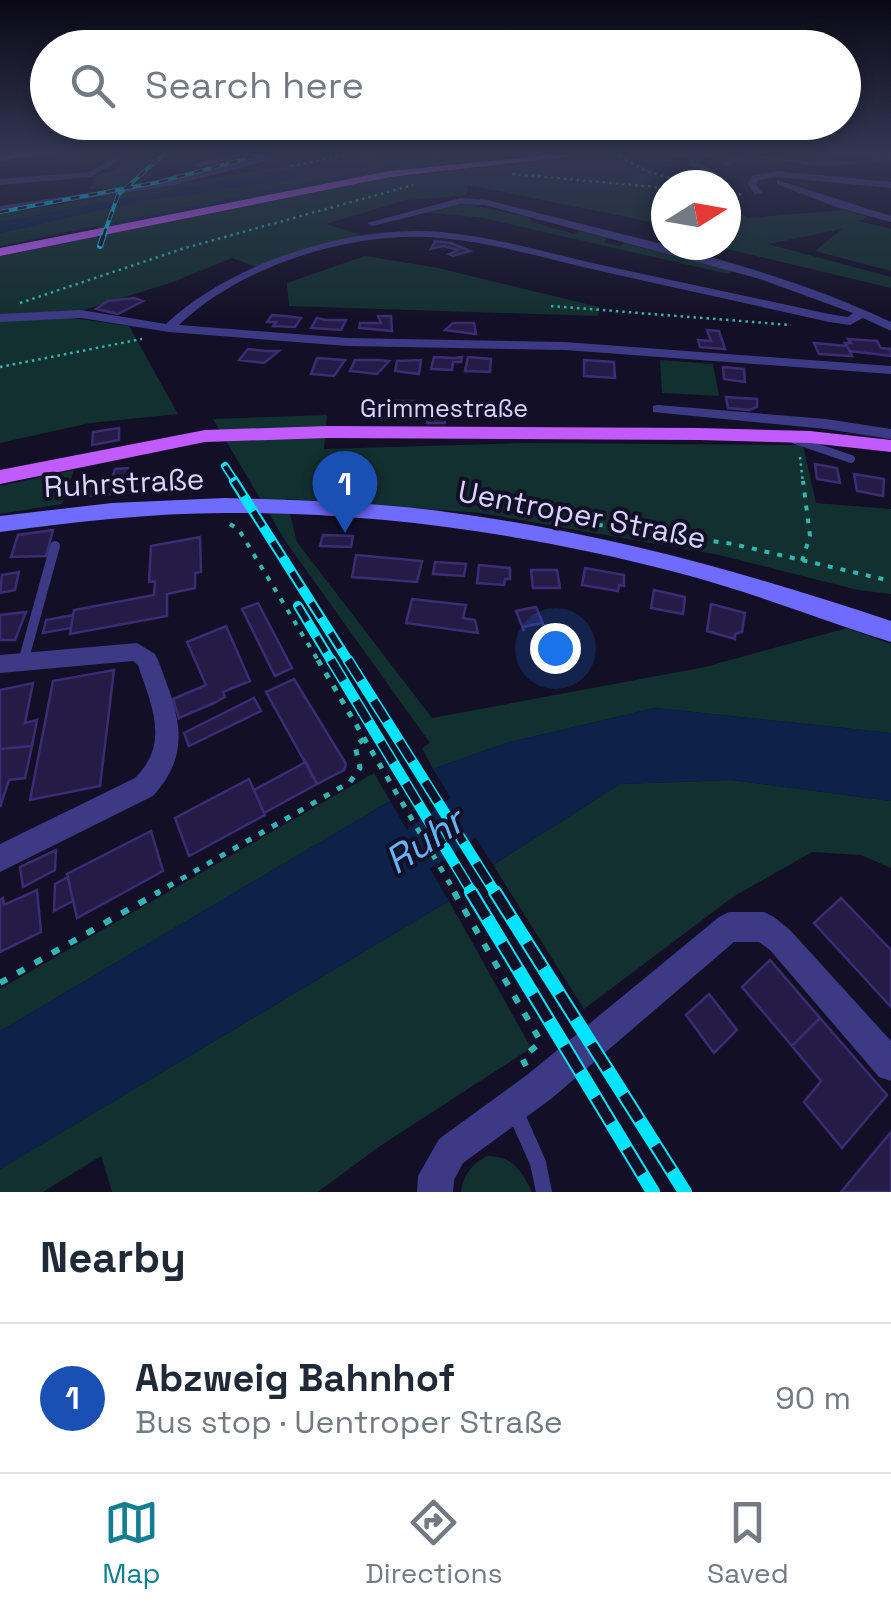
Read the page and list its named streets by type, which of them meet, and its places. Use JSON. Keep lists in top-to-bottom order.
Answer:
{
  "streets": {
    "main road": ["Grimmestraße", "Ruhrstraße", "Uentroper Straße"]
  },
  "crossings": [
    ["Ruhrstraße", "Uentroper Straße"]
  ],
  "water": ["Ruhr"],
  "north": "right",
  "page": {
    "search": "Search here",
    "pins": "1",
    "heading": "Nearby",
    "list": [
      {
        "mark": "1",
        "name": "Abzweig Bahnhof",
        "note": "Bus stop · Uentroper Straße",
        "value": "90 m"
      }
    ],
    "nav": ["Map", "Directions", "Saved"]
  }
}
